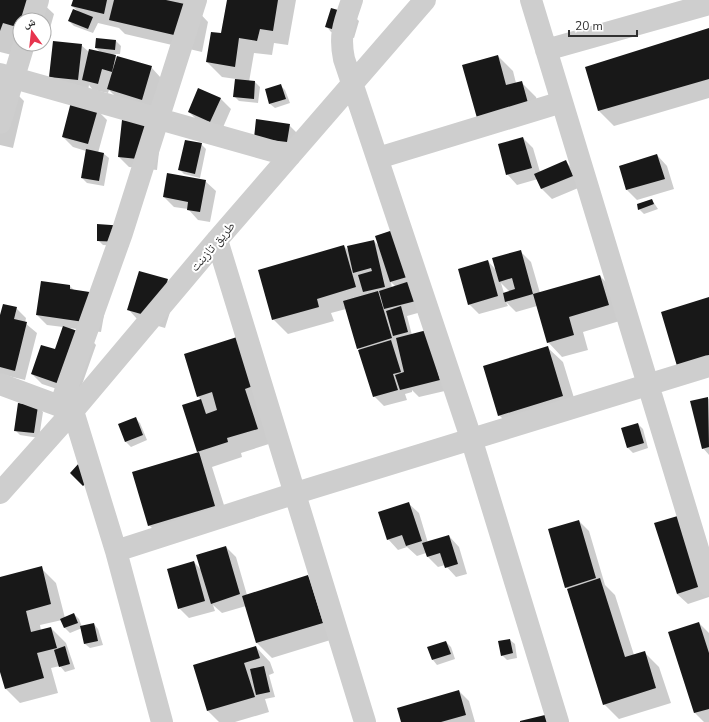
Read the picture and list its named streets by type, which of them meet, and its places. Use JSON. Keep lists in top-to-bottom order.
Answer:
{
  "streets": {
    "street": ["طريق تازبنت"]
  },
  "scale_bar": "20 m",
  "north": "top"
}
